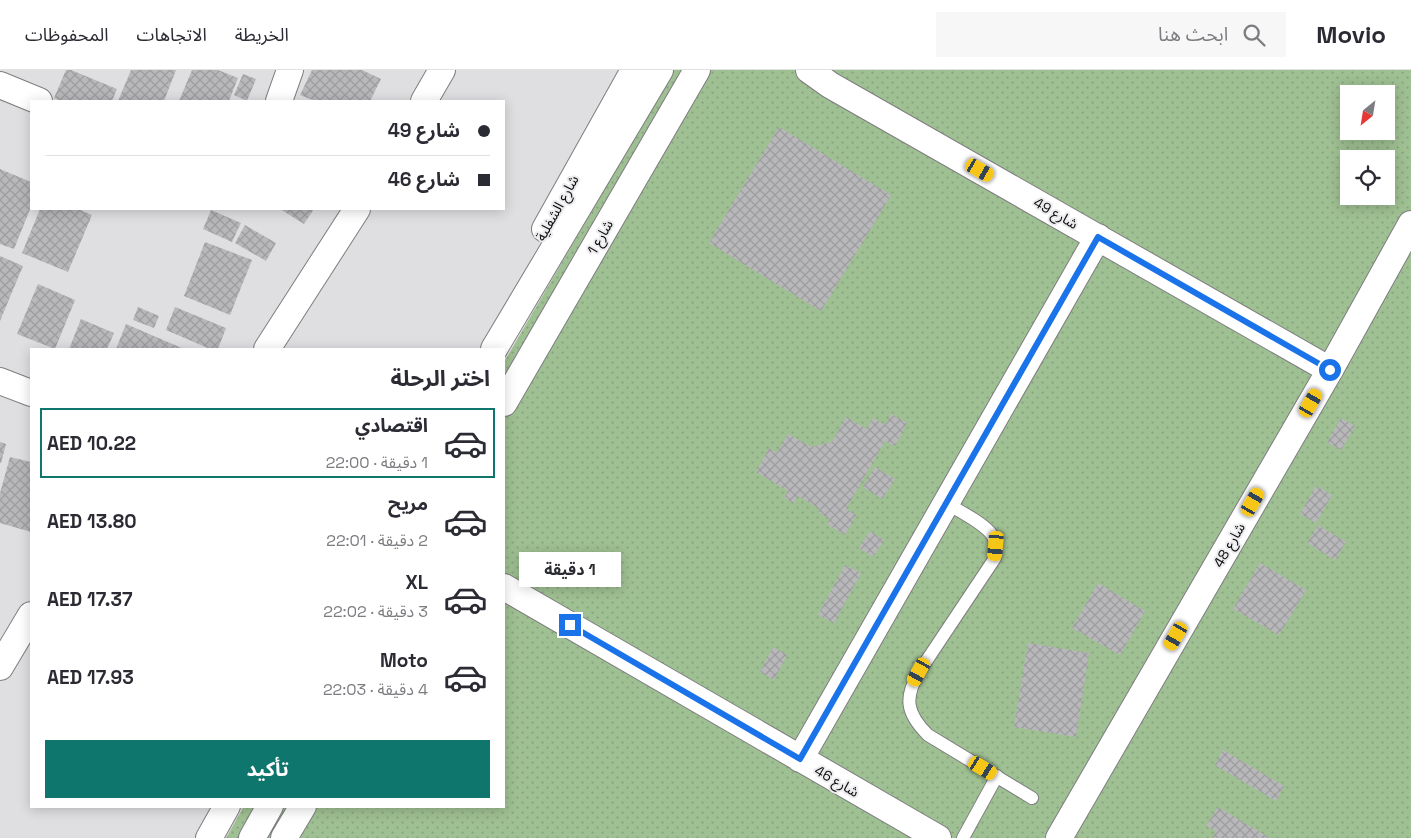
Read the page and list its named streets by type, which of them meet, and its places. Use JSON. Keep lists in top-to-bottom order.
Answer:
{
  "streets": {
    "street": [
      "شارع الشفلية",
      "شارع 49",
      "شارع 1",
      "شارع 48",
      "شارع 46"
    ]
  },
  "crossings": [
    ["شارع 49", "شارع 48"]
  ],
  "north": "bottom left",
  "page": {
    "header": "Movio",
    "search": "ابحث هنا",
    "nav": ["الخريطة", "الاتجاهات", "المحفوظات"],
    "banner": ["شارع 49", "شارع 46"],
    "heading": "اختر الرحلة",
    "list": [
      {
        "name": "اقتصادي",
        "note": "1 دقيقة · 22:00",
        "value": "AED 10.22"
      },
      {
        "name": "مريح",
        "note": "2 دقيقة · 22:01",
        "value": "AED 13.80"
      },
      {
        "name": "XL",
        "note": "3 دقيقة · 22:02",
        "value": "AED 17.37"
      },
      {
        "name": "Moto",
        "note": "4 دقيقة · 22:03",
        "value": "AED 17.93"
      }
    ],
    "bubble": "1 دقيقة",
    "buttons": "تأكيد"
  }
}
